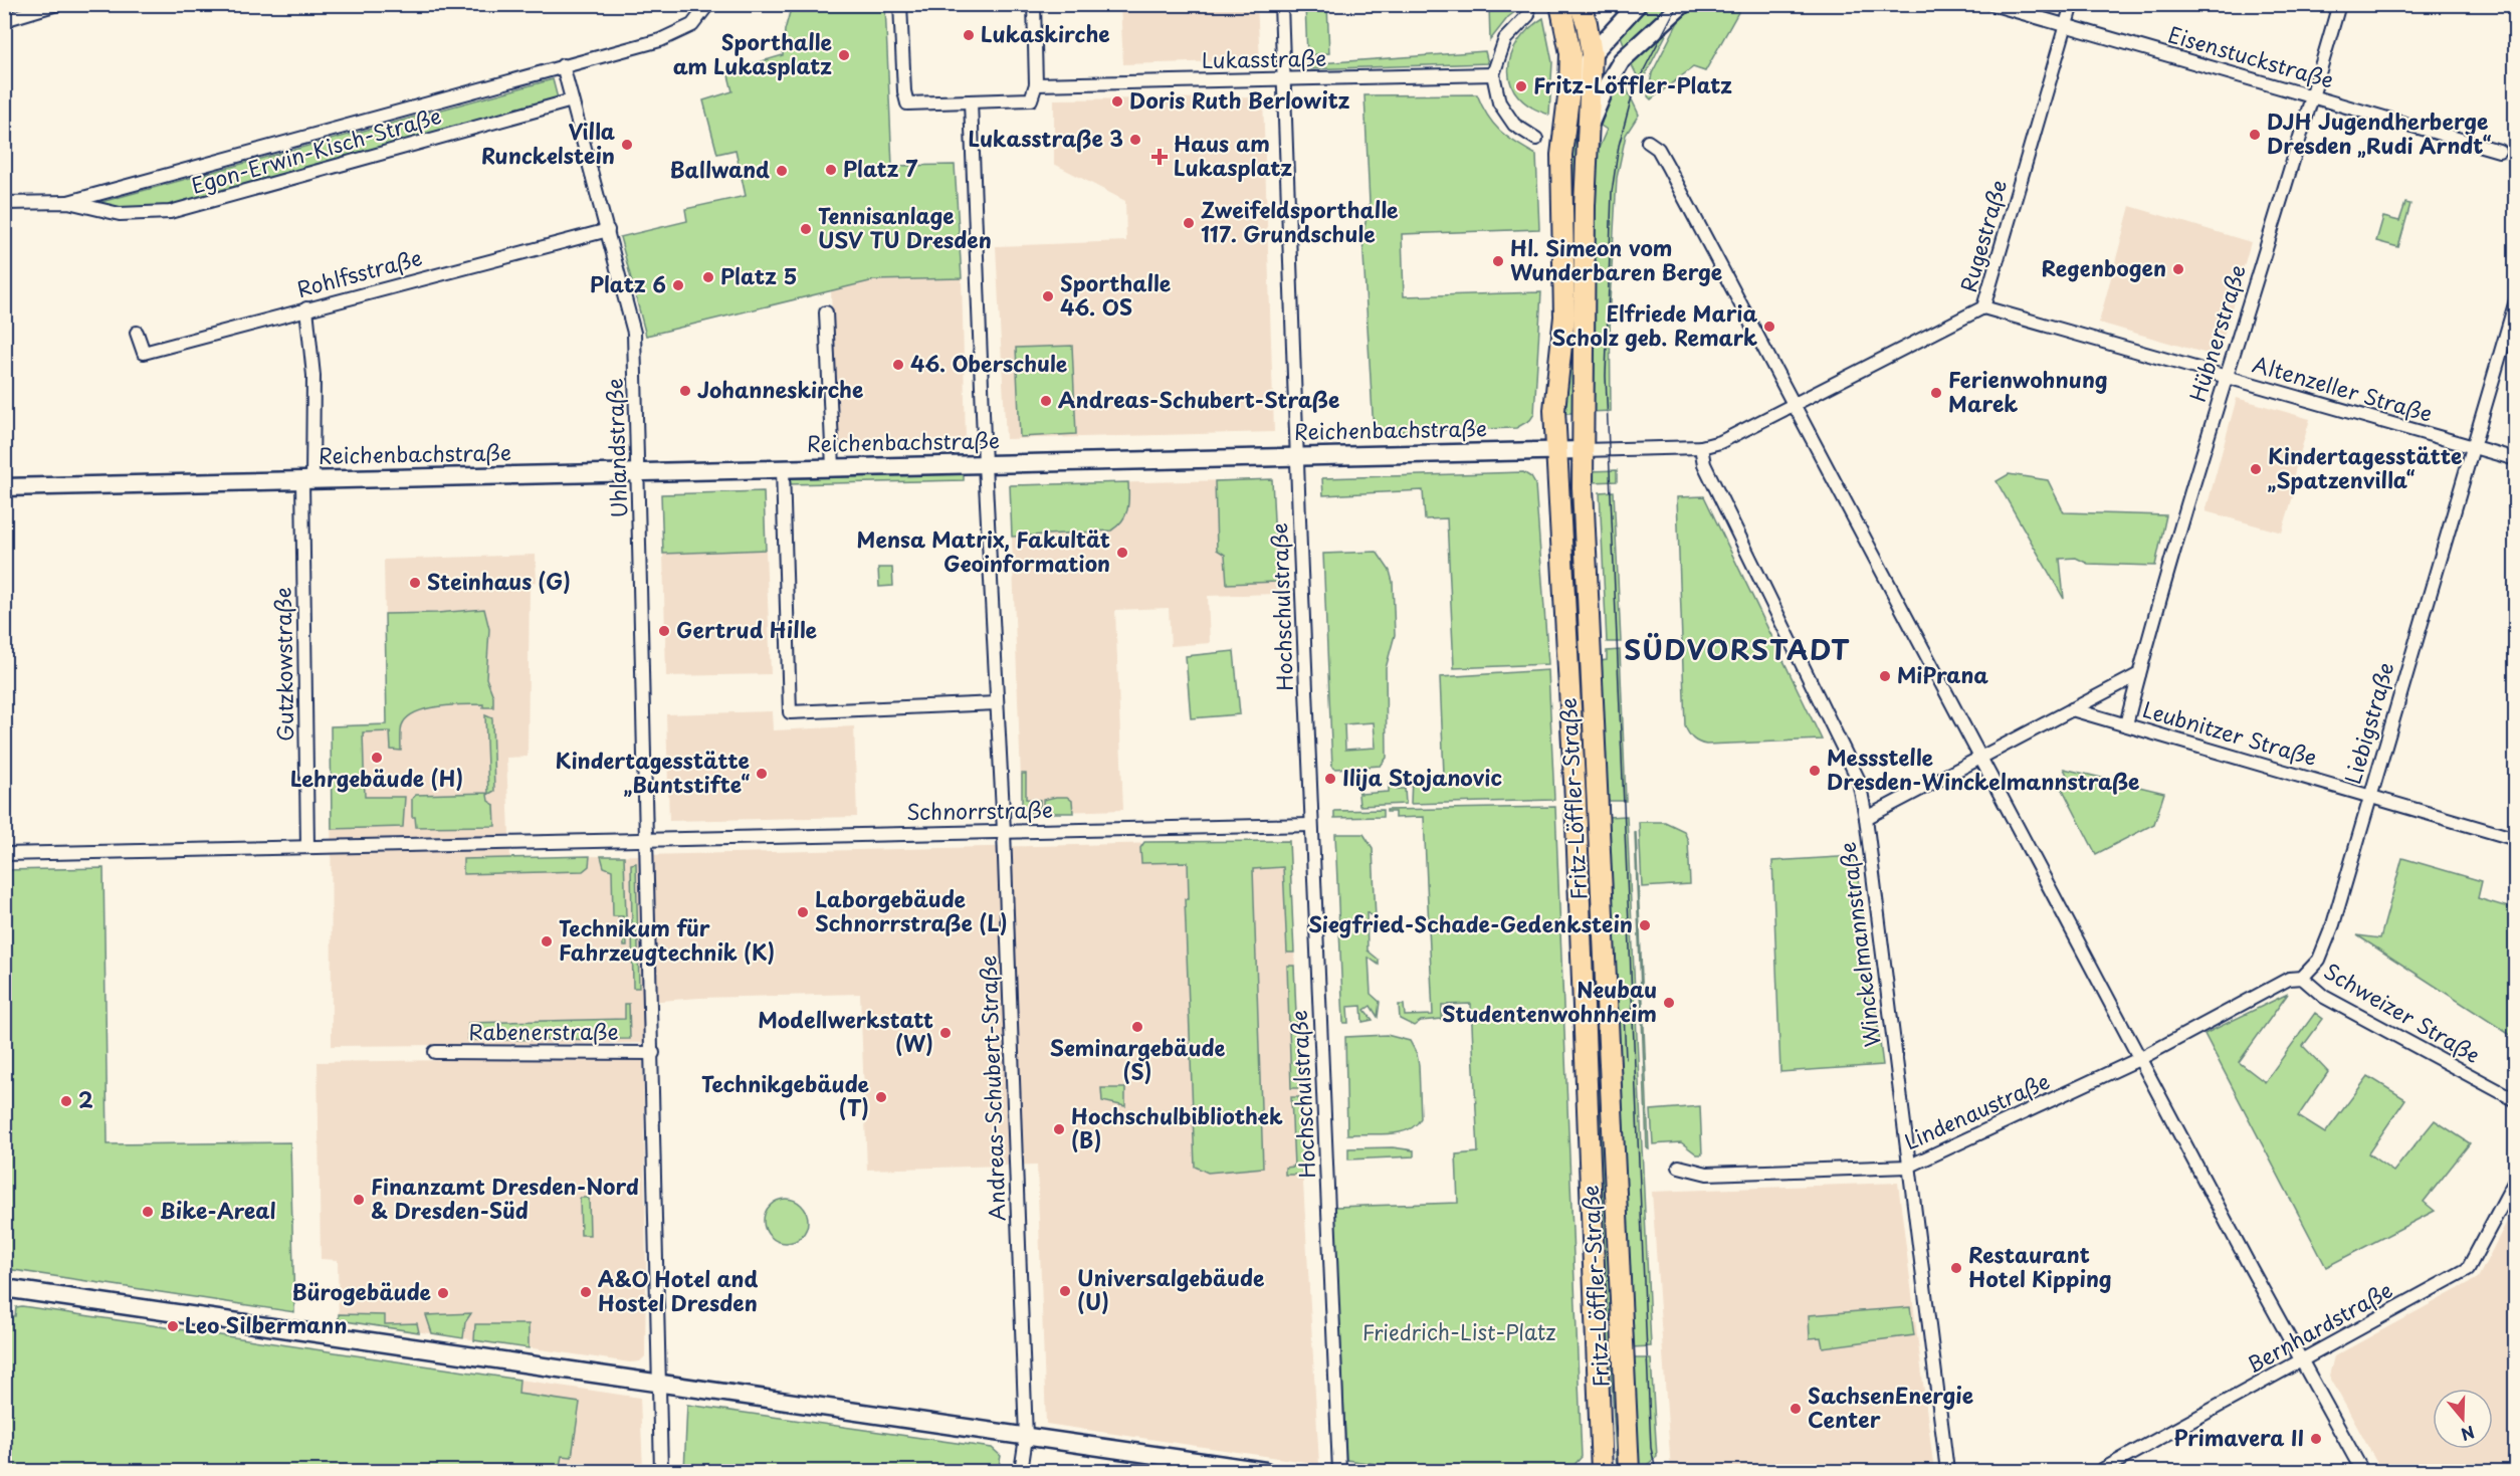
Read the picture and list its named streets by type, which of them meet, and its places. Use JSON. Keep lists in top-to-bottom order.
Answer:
{
  "streets": {
    "main road": ["Fritz-Löffler-Straße"],
    "street": [
      "Eisenstuckstraße",
      "Lukasstraße",
      "Egon-Erwin-Kisch-Straße",
      "Rugestraße",
      "Rohlfsstraße",
      "Hübnerstraße",
      "Altenzeller Straße",
      "Reichenbachstraße",
      "Uhlandstraße",
      "Hochschulstraße",
      "Gutzkowstraße",
      "Liebigstraße",
      "Leubnitzer Straße",
      "Schnorrstraße",
      "Winckelmannstraße",
      "Schweizer Straße",
      "Rabenerstraße",
      "Andreas-Schubert-Straße",
      "Lindenaustraße",
      "Bernhardstraße"
    ]
  },
  "crossings": [
    ["Eisenstuckstraße", "Rugestraße"],
    ["Eisenstuckstraße", "Hübnerstraße"],
    ["Lukasstraße", "Hochschulstraße"],
    ["Egon-Erwin-Kisch-Straße", "Uhlandstraße"],
    ["Rugestraße", "Altenzeller Straße"],
    ["Rugestraße", "Reichenbachstraße"],
    ["Rohlfsstraße", "Uhlandstraße"],
    ["Rohlfsstraße", "Gutzkowstraße"],
    ["Hübnerstraße", "Altenzeller Straße"],
    ["Hübnerstraße", "Leubnitzer Straße"],
    ["Altenzeller Straße", "Liebigstraße"],
    ["Reichenbachstraße", "Uhlandstraße"],
    ["Reichenbachstraße", "Hochschulstraße"],
    ["Reichenbachstraße", "Gutzkowstraße"],
    ["Reichenbachstraße", "Fritz-Löffler-Straße"],
    ["Reichenbachstraße", "Winckelmannstraße"],
    ["Reichenbachstraße", "Andreas-Schubert-Straße"],
    ["Uhlandstraße", "Schnorrstraße"],
    ["Uhlandstraße", "Rabenerstraße"],
    ["Hochschulstraße", "Schnorrstraße"],
    ["Gutzkowstraße", "Schnorrstraße"],
    ["Liebigstraße", "Leubnitzer Straße"],
    ["Liebigstraße", "Schweizer Straße"],
    ["Schnorrstraße", "Andreas-Schubert-Straße"],
    ["Winckelmannstraße", "Lindenaustraße"]
  ],
  "districts": ["SÜDVORSTADT"],
  "parks": ["Friedrich-List-Platz"],
  "places": {
    "other": [
      "Lukaskirche",
      "Sporthalle am Lukasplatz",
      "Fritz-Löffler-Platz",
      "Doris Ruth Berlowitz",
      "DJH Jugendherberge Dresden „Rudi Arndt“",
      "Lukasstraße 3",
      "Villa Runckelstein",
      "Platz 7",
      "Ballwand",
      "Zweifeldsporthalle 117. Grundschule",
      "Tennisanlage USV TU Dresden",
      "Hl. Simeon vom Wunderbaren Berge",
      "Regenbogen",
      "Platz 5",
      "Platz 6",
      "Sporthalle 46. OS",
      "Elfriede Maria Scholz geb. Remark",
      "46. Oberschule",
      "Johanneskirche",
      "Ferienwohnung Marek",
      "Andreas-Schubert-Straße",
      "Kindertagesstätte „Spatzenvilla“",
      "Mensa Matrix, Fakultät Geoinformation",
      "Steinhaus (G)",
      "Gertrud Hille",
      "MiPrana",
      "Lehrgebäude (H)",
      "Messstelle Dresden-Winckelmannstraße",
      "Kindertagesstätte „Buntstifte“",
      "Ilija Stojanovic",
      "Laborgebäude Schnorrstraße (L)",
      "Siegfried-Schade-Gedenkstein",
      "Technikum für Fahrzeugtechnik (K)",
      "Neubau Studentenwohnheim",
      "Seminargebäude (S)",
      "Modellwerkstatt (W)",
      "Technikgebäude (T)",
      "2",
      "Hochschulbibliothek (B)",
      "Finanzamt Dresden-Nord & Dresden-Süd",
      "Bike-Areal",
      "Restaurant Hotel Kipping",
      "Universalgebäude (U)",
      "A&O Hotel and Hostel Dresden",
      "Bürogebäude",
      "Leo Silbermann",
      "SachsenEnergie Center",
      "Primavera II"
    ],
    "health": ["Haus am Lukasplatz"]
  },
  "north": "bottom"
}
